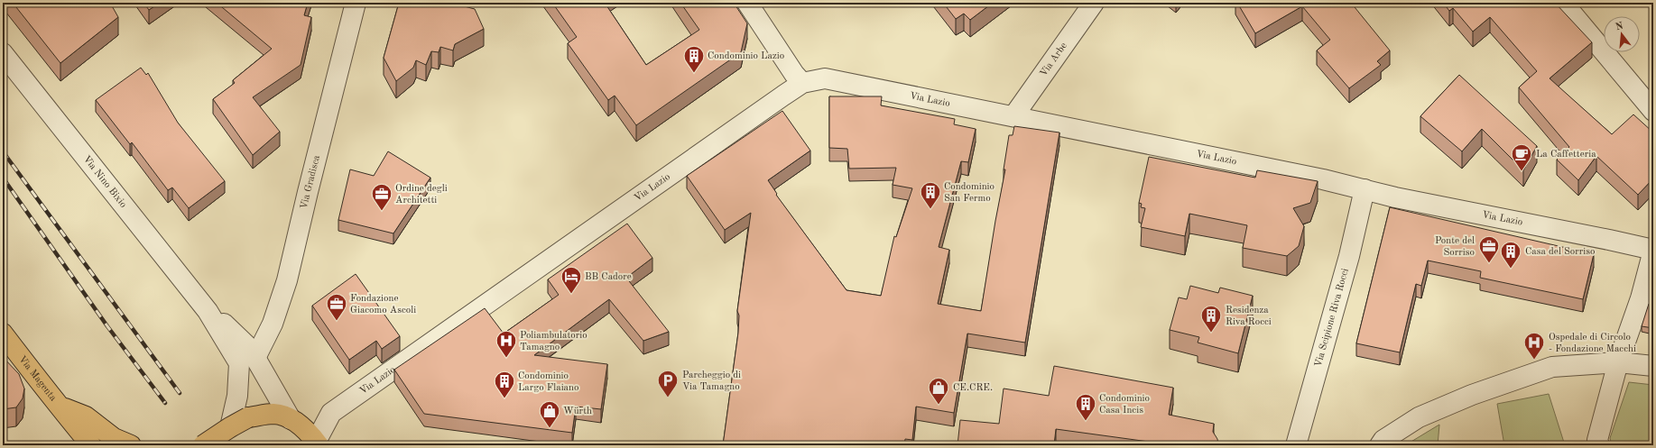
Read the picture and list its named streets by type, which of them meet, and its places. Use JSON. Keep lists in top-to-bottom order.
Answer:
{
  "streets": {
    "main road": ["Via Magenta"],
    "street": [
      "Via Arbe",
      "Via Lazio",
      "Via Nino Bixio",
      "Via Gradisca",
      "Via Scipione Riva Rocci"
    ]
  },
  "crossings": [
    ["Via Arbe", "Via Lazio"],
    ["Via Lazio", "Via Scipione Riva Rocci"],
    ["Via Nino Bixio", "Via Gradisca"]
  ],
  "places": {
    "building": [
      "Condominio Lazio",
      "Condominio San Fermo",
      "Casa del Sorriso",
      "Residenza Riva Rocci",
      "Condominio Largo Flaiano",
      "Condominio Casa Incis"
    ],
    "cafe": ["La Caffetteria"],
    "office": ["Ordine degli Architetti", "Ponte del Sorriso", "Fondazione Giacomo Ascoli"],
    "hotel": ["BB Cadore"],
    "hospital": ["Poliambulatorio Tamagno", "Ospedale di Circolo - Fondazione Macchi"],
    "parking": ["Parcheggio di Via Tamagno"],
    "shop": ["CE.CRE.", "Würth"]
  },
  "north": "top"
}
